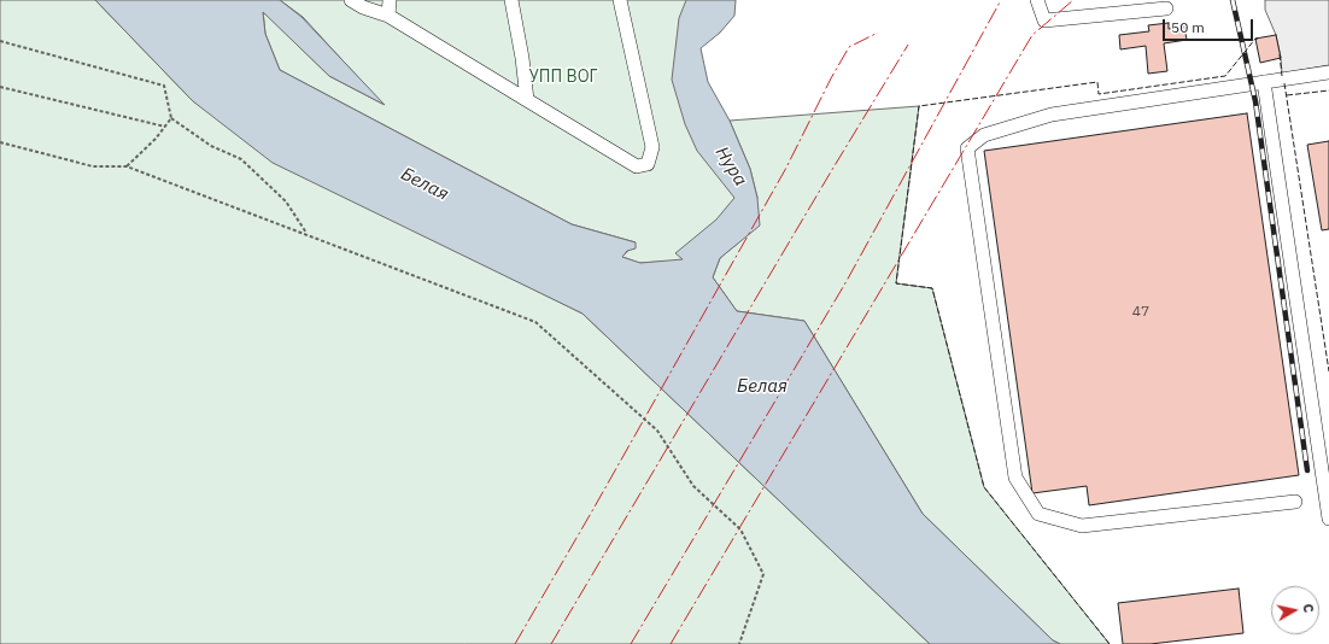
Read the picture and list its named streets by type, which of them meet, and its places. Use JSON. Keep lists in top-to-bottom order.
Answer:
{
  "water": ["Нура", "Белая"],
  "parks": ["УПП ВОГ"],
  "house_numbers": ["47"],
  "scale_bar": "50 m",
  "north": "right"
}
